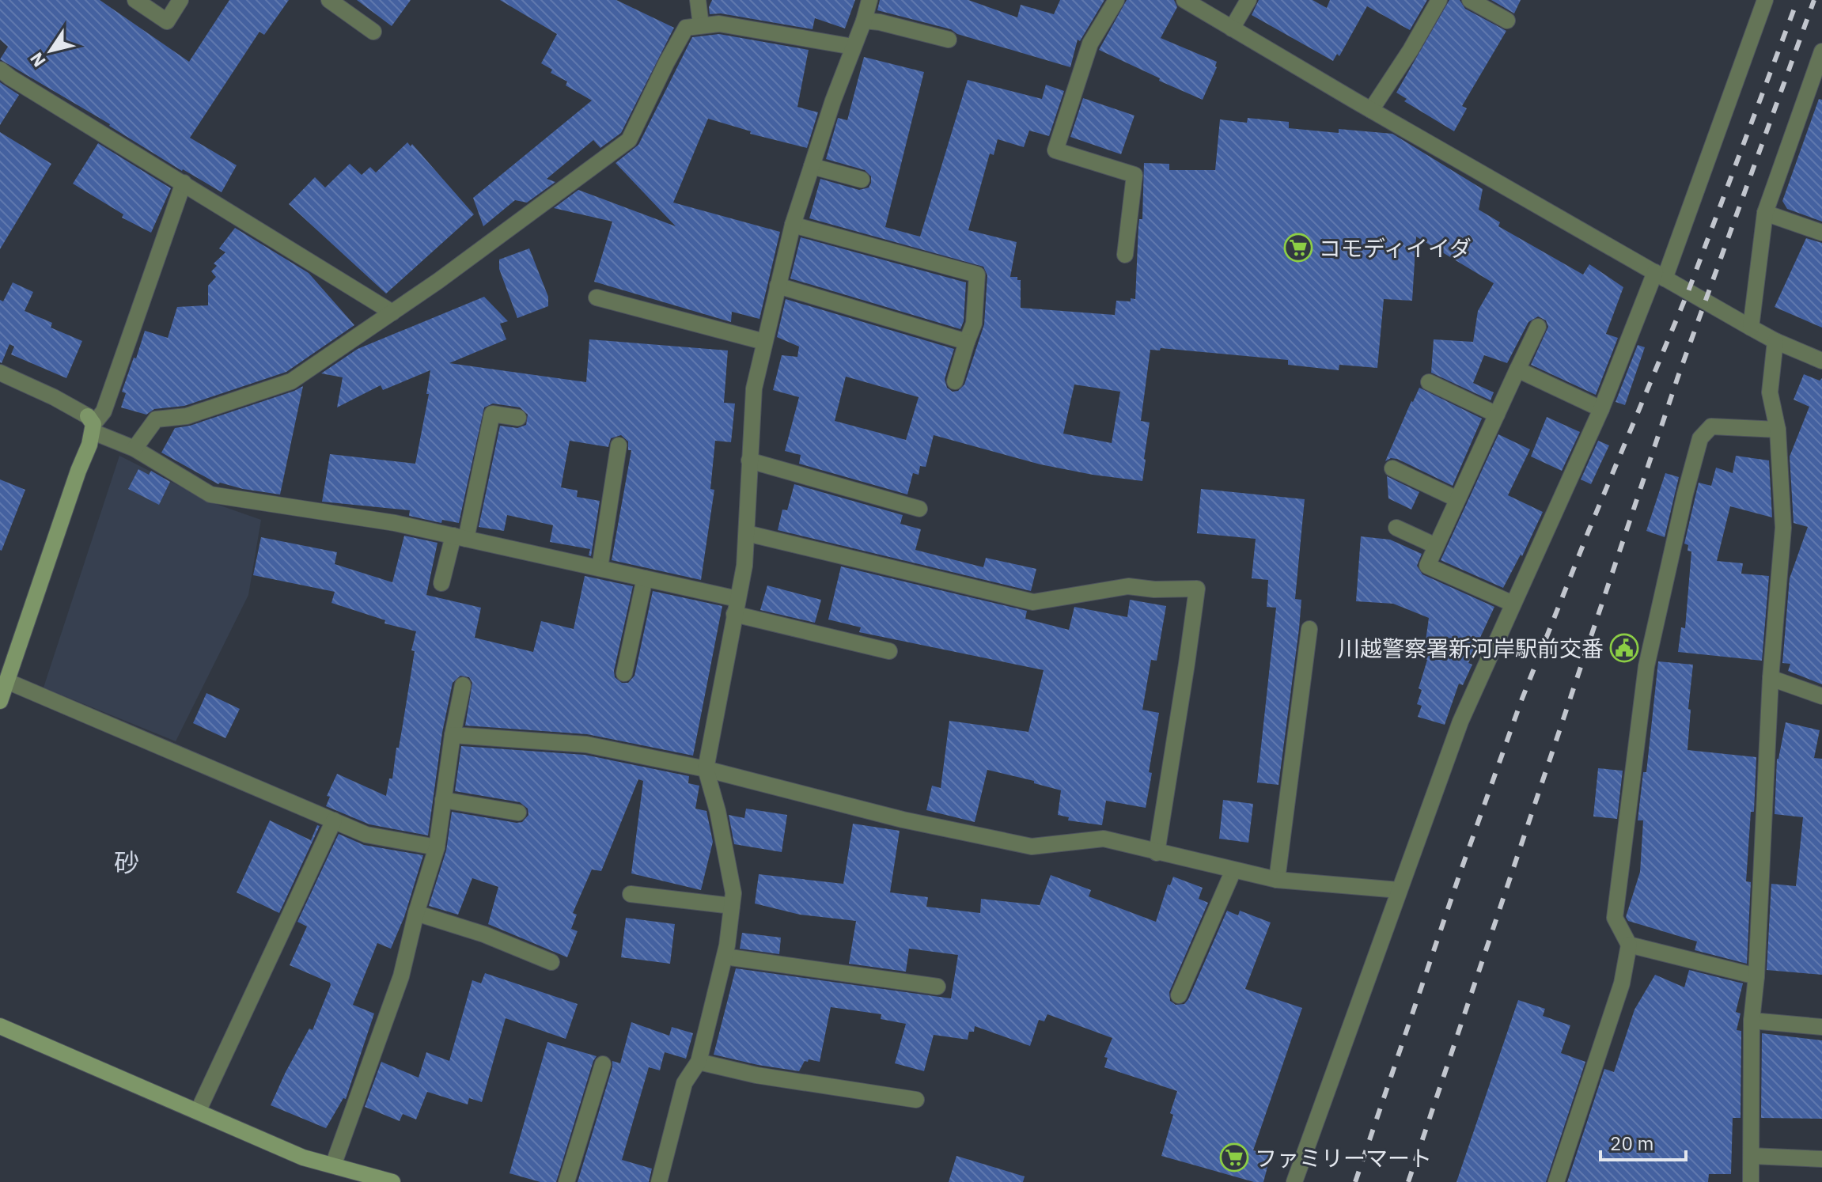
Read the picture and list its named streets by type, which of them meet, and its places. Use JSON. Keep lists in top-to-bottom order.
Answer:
{
  "districts": ["砂"],
  "places": {
    "supermarket": ["コモディイイダ", "ファミリーマート"],
    "public building": ["川越警察署新河岸駅前交番"]
  },
  "scale_bar": "20 m",
  "north": "bottom left"
}
